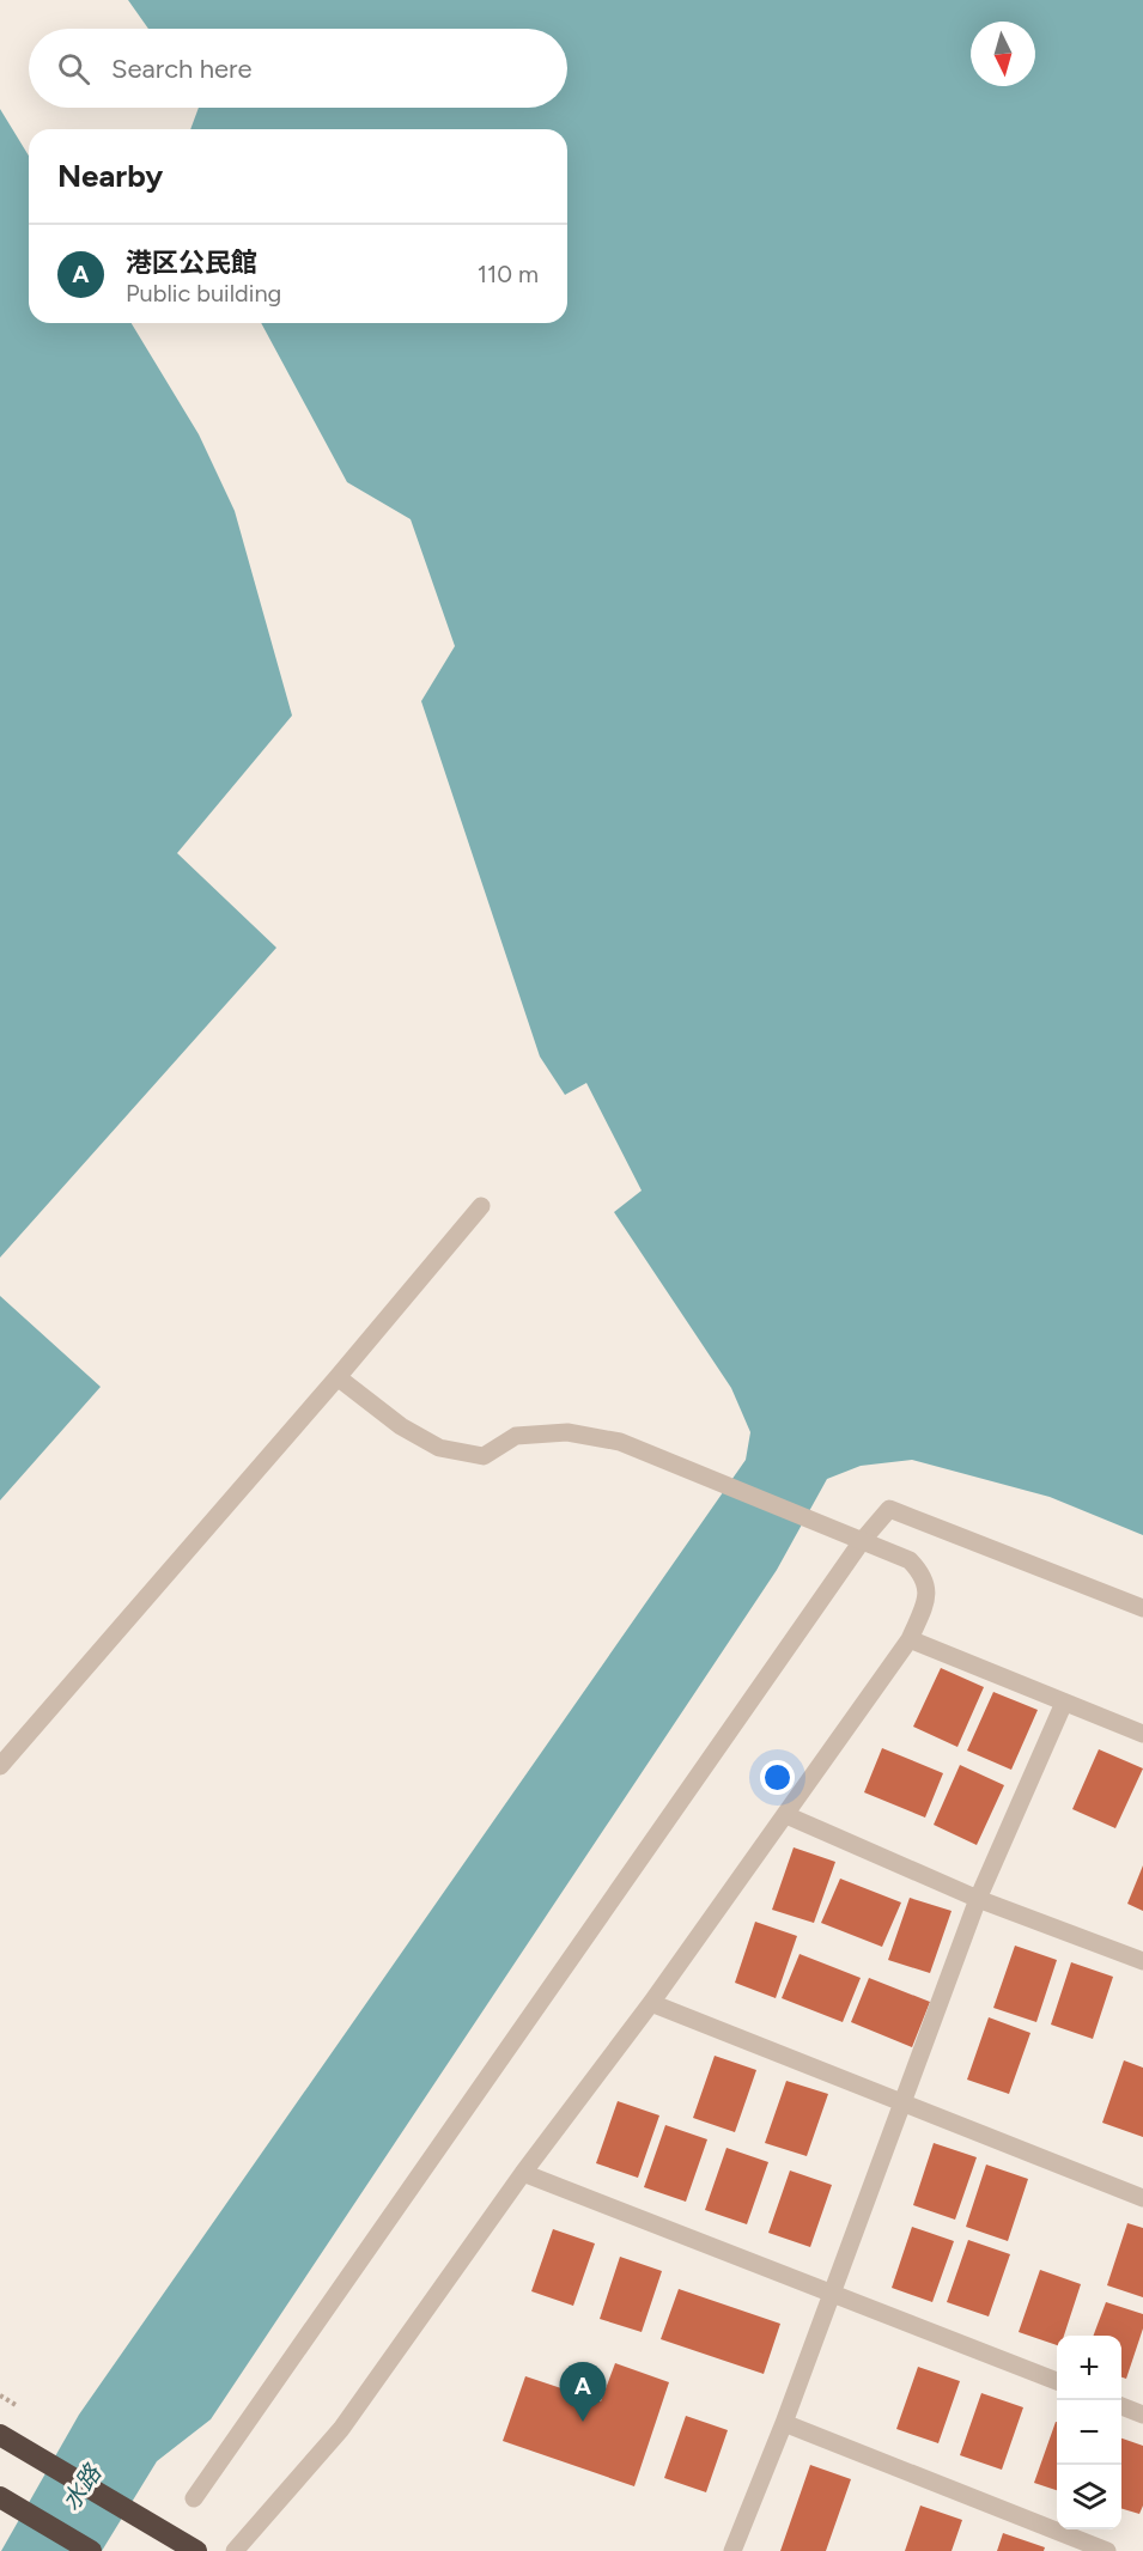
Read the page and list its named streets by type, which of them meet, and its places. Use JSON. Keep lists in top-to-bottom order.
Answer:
{
  "water": ["水路"],
  "north": "bottom",
  "page": {
    "search": "Search here",
    "heading": "Nearby",
    "list": [
      {
        "mark": "A",
        "name": "港区公民館",
        "note": "Public building",
        "value": "110 m"
      }
    ],
    "map_buttons": ["+", "−"],
    "pins": "A"
  }
}
